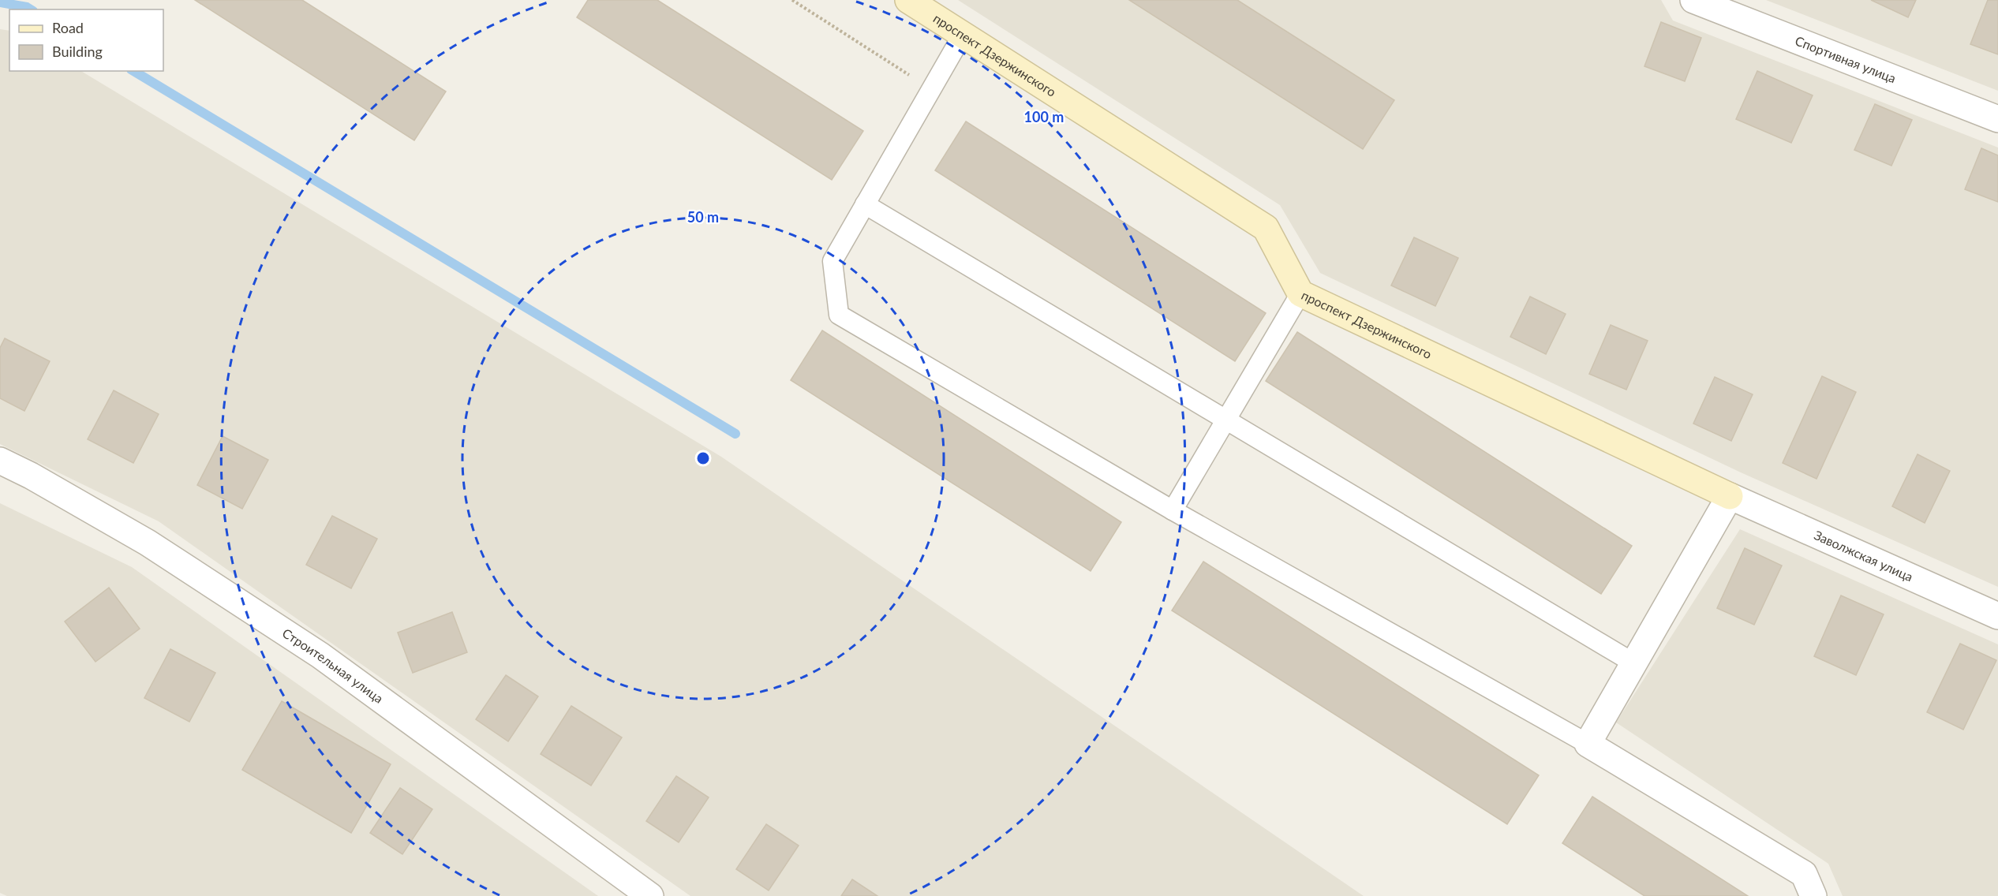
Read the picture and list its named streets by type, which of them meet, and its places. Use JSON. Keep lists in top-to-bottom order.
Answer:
{
  "streets": {
    "street": [
      "проспект Дзержинского",
      "Спортивная улица",
      "Заволжская улица",
      "Строительная улица"
    ]
  },
  "crossings": [
    ["проспект Дзержинского", "Заволжская улица"]
  ],
  "legend": ["Road", "Building"],
  "rings": ["100 m", "50 m"]
}
